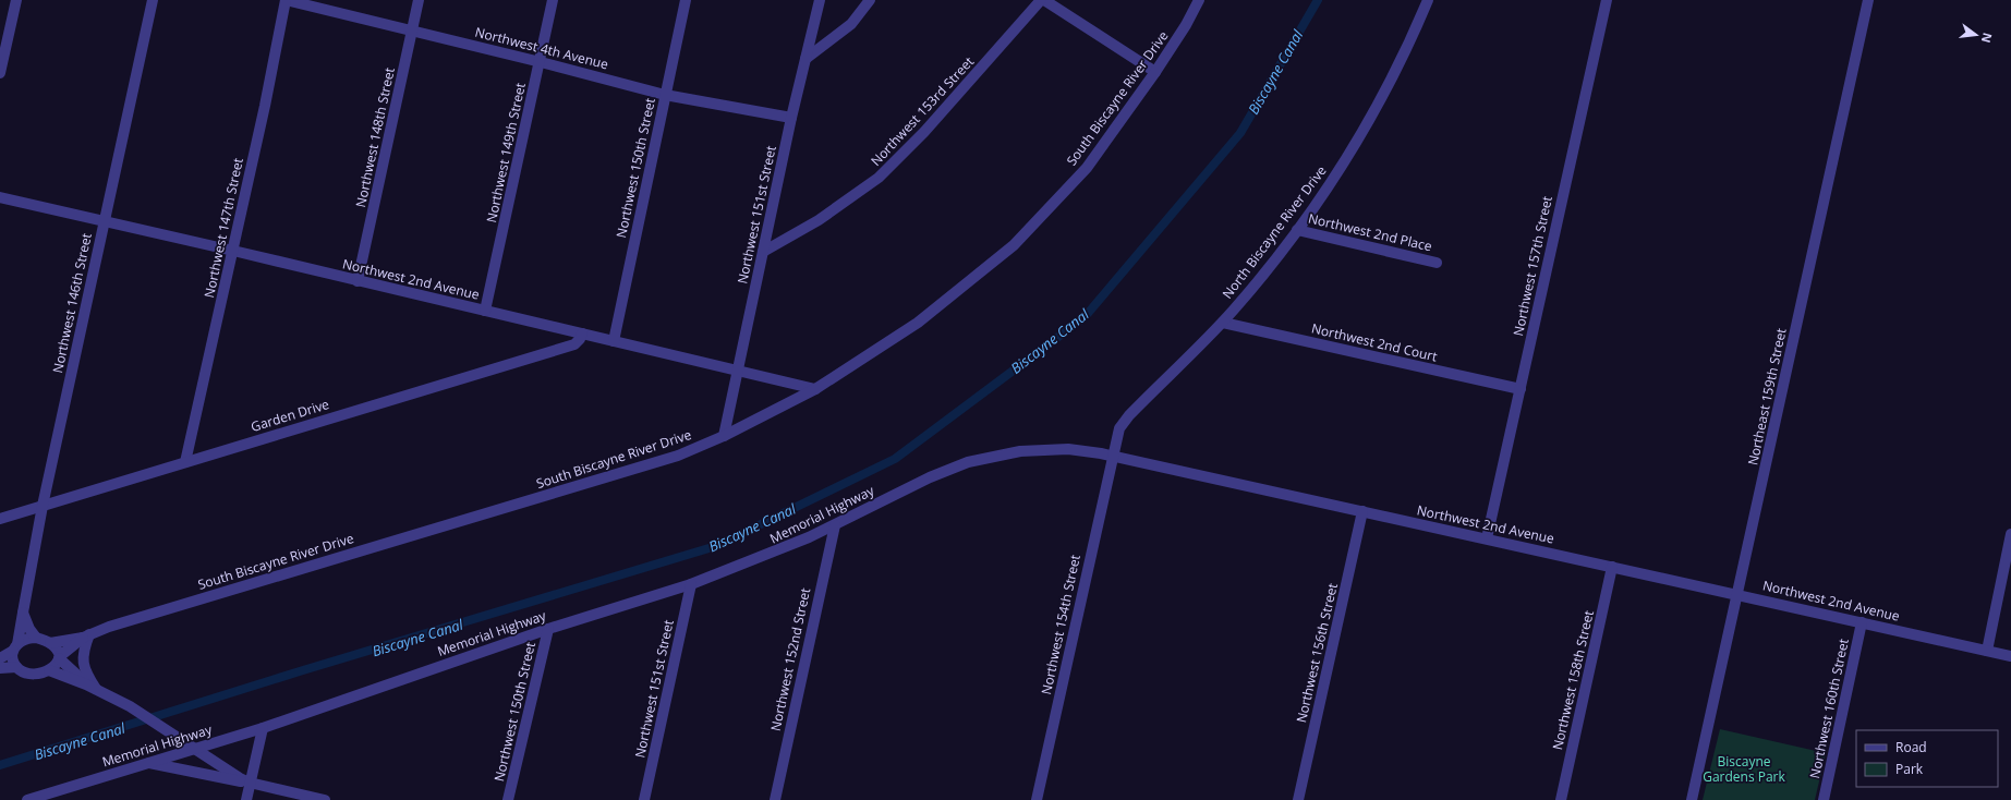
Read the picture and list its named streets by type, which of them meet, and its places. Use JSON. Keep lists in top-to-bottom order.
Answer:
{
  "streets": {
    "street": [
      "Northwest 4th Avenue",
      "South Biscayne River Drive",
      "Northwest 153rd Street",
      "Northwest 148th Street",
      "Northwest 149th Street",
      "Northwest 150th Street",
      "Northwest 151st Street",
      "Northwest 147th Street",
      "North Biscayne River Drive",
      "Northwest 2nd Place",
      "Northwest 157th Street",
      "Northwest 2nd Avenue",
      "Northwest 146th Street",
      "Northwest 2nd Court",
      "Northeast 159th Street",
      "Garden Drive",
      "Memorial Highway",
      "Northwest 154th Street",
      "Northwest 156th Street",
      "Northwest 152nd Street",
      "Northwest 158th Street",
      "Northwest 160th Street"
    ]
  },
  "crossings": [
    ["Northwest 4th Avenue", "Northwest 148th Street"],
    ["Northwest 4th Avenue", "Northwest 149th Street"],
    ["Northwest 4th Avenue", "Northwest 150th Street"],
    ["Northwest 4th Avenue", "Northwest 151st Street"],
    ["Northwest 4th Avenue", "Northwest 147th Street"],
    ["South Biscayne River Drive", "Northwest 151st Street"],
    ["South Biscayne River Drive", "Northwest 2nd Avenue"],
    ["South Biscayne River Drive", "Northwest 146th Street"],
    ["Northwest 153rd Street", "Northwest 151st Street"],
    ["Northwest 148th Street", "Northwest 2nd Avenue"],
    ["Northwest 149th Street", "Northwest 2nd Avenue"],
    ["Northwest 150th Street", "Northwest 2nd Avenue"],
    ["Northwest 150th Street", "Memorial Highway"],
    ["Northwest 151st Street", "Northwest 2nd Avenue"],
    ["Northwest 151st Street", "Memorial Highway"],
    ["Northwest 147th Street", "Northwest 2nd Avenue"],
    ["Northwest 147th Street", "Garden Drive"],
    ["North Biscayne River Drive", "Northwest 2nd Place"],
    ["North Biscayne River Drive", "Northwest 2nd Avenue"],
    ["North Biscayne River Drive", "Northwest 2nd Court"],
    ["North Biscayne River Drive", "Northwest 154th Street"],
    ["Northwest 157th Street", "Northwest 2nd Avenue"],
    ["Northwest 157th Street", "Northwest 2nd Court"],
    ["Northwest 2nd Avenue", "Northwest 146th Street"],
    ["Northwest 2nd Avenue", "Northeast 159th Street"],
    ["Northwest 2nd Avenue", "Garden Drive"],
    ["Northwest 2nd Avenue", "Memorial Highway"],
    ["Northwest 2nd Avenue", "Northwest 154th Street"],
    ["Northwest 2nd Avenue", "Northwest 156th Street"],
    ["Northwest 2nd Avenue", "Northwest 158th Street"],
    ["Northwest 2nd Avenue", "Northwest 160th Street"],
    ["Northwest 146th Street", "Garden Drive"],
    ["Memorial Highway", "Northwest 152nd Street"]
  ],
  "water": ["Biscayne Canal"],
  "parks": ["Biscayne Gardens Park"],
  "legend": ["Road", "Park"],
  "north": "right"
}
